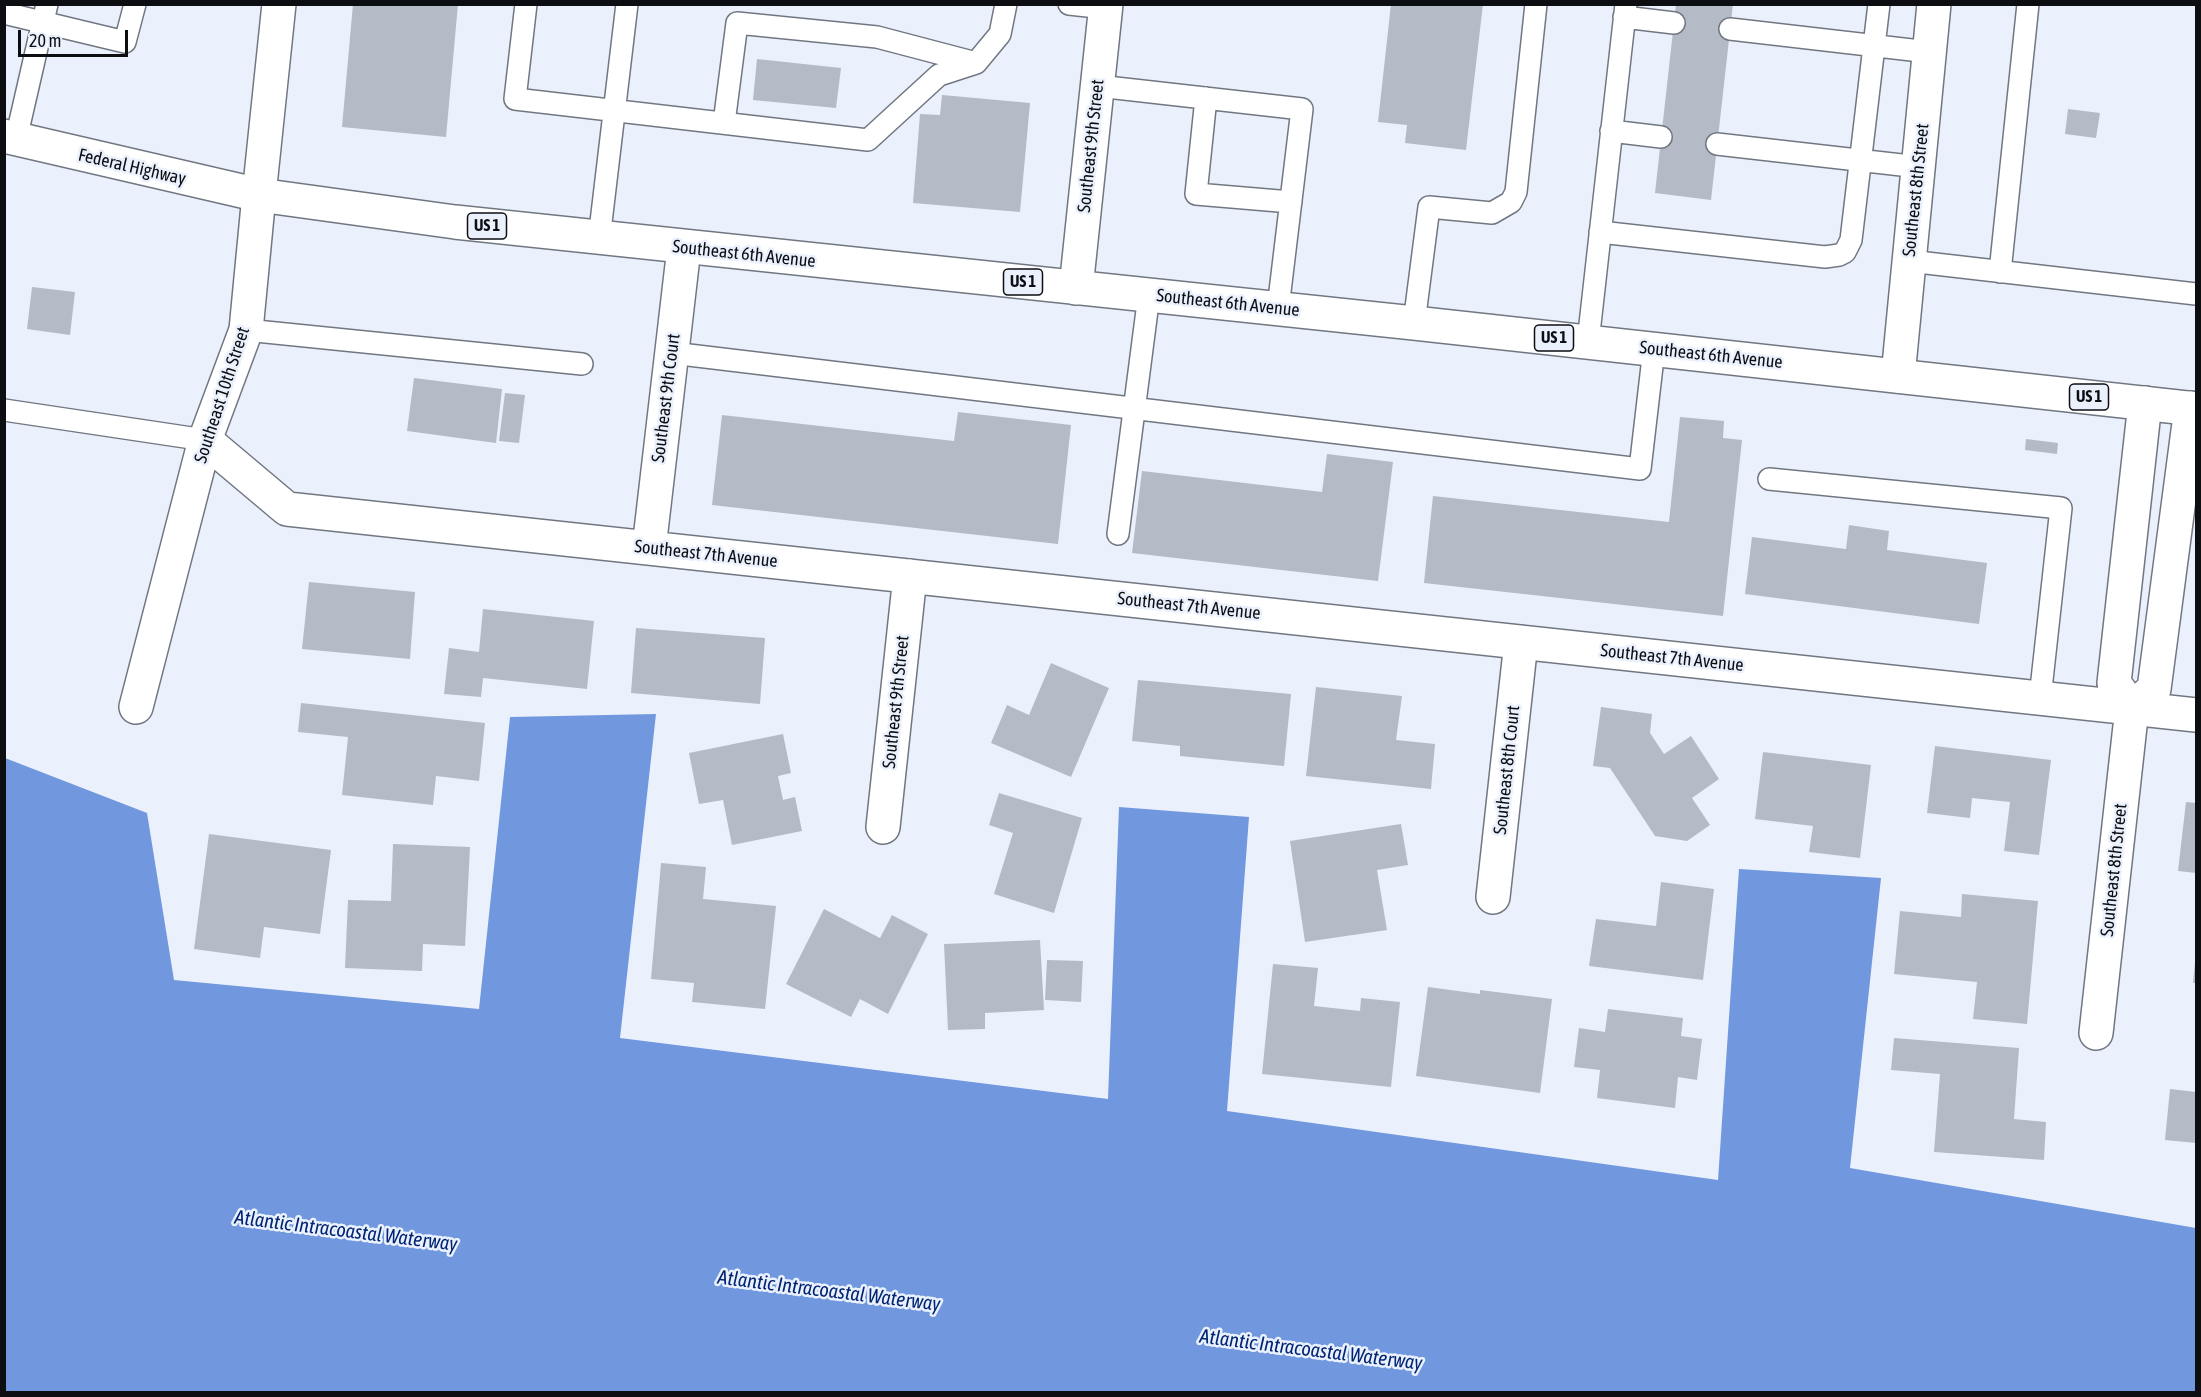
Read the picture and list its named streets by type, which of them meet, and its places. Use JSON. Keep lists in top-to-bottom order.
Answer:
{
  "streets": {
    "street": [
      "Southeast 9th Street",
      "Federal Highway",
      "Southeast 8th Street",
      "US 1",
      "Southeast 6th Avenue",
      "Southeast 10th Street",
      "Southeast 9th Court",
      "Southeast 7th Avenue",
      "Southeast 8th Court"
    ]
  },
  "crossings": [
    ["Southeast 9th Street", "Southeast 6th Avenue"],
    ["Southeast 9th Street", "Southeast 7th Avenue"],
    ["Federal Highway", "Southeast 6th Avenue"],
    ["Federal Highway", "Southeast 10th Street"],
    ["Southeast 8th Street", "Southeast 6th Avenue"],
    ["Southeast 8th Street", "Southeast 7th Avenue"],
    ["Southeast 6th Avenue", "Southeast 10th Street"],
    ["Southeast 6th Avenue", "Southeast 9th Court"],
    ["Southeast 10th Street", "Southeast 7th Avenue"],
    ["Southeast 9th Court", "Southeast 7th Avenue"],
    ["Southeast 7th Avenue", "Southeast 8th Court"]
  ],
  "water": ["Atlantic Intracoastal Waterway"],
  "scale_bar": "20 m"
}
